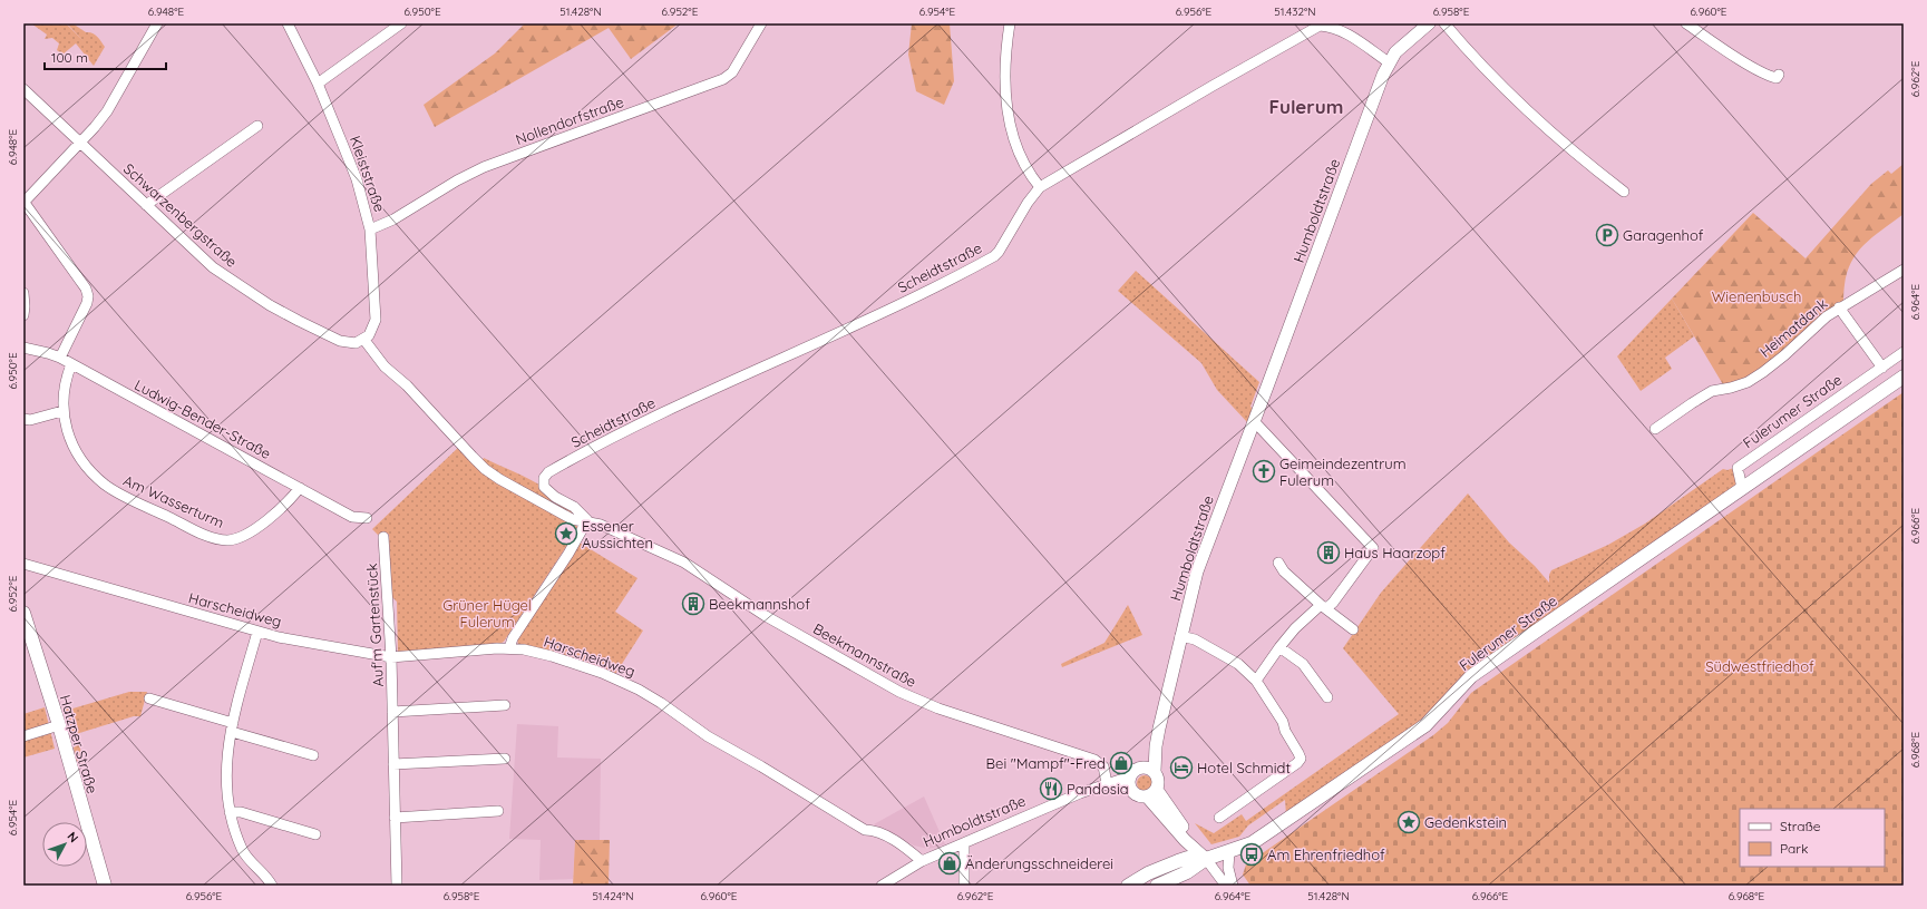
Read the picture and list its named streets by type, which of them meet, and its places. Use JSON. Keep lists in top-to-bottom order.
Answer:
{
  "streets": {
    "main road": ["Fulerumer Straße", "Hatzper Straße"],
    "street": [
      "Nollendorfstraße",
      "Kleiststraße",
      "Humboldtstraße",
      "Schwarzenbergstraße",
      "Scheidtstraße",
      "Heimatdank",
      "Ludwig-Bender-Straße",
      "Am Wasserturm",
      "Harscheidweg",
      "Auf'm Gartenstück",
      "Beekmannstraße"
    ]
  },
  "crossings": [
    ["Nollendorfstraße", "Kleiststraße"],
    ["Kleiststraße", "Schwarzenbergstraße"],
    ["Kleiststraße", "Beekmannstraße"],
    ["Humboldtstraße", "Scheidtstraße"],
    ["Humboldtstraße", "Harscheidweg"],
    ["Humboldtstraße", "Beekmannstraße"],
    ["Schwarzenbergstraße", "Beekmannstraße"],
    ["Scheidtstraße", "Beekmannstraße"],
    ["Ludwig-Bender-Straße", "Am Wasserturm"],
    ["Harscheidweg", "Auf'm Gartenstück"]
  ],
  "districts": ["Fulerum"],
  "parks": ["Wienenbusch", "Grüner Hügel Fulerum", "Südwestfriedhof"],
  "places": {
    "parking": ["Garagenhof"],
    "church": ["Geimeindezentrum Fulerum"],
    "place": ["Essener Aussichten", "Gedenkstein"],
    "building": ["Haus Haarzopf", "Beekmannshof"],
    "shop": ["Bei \"Mampf\"-Fred", "Änderungsschneiderei"],
    "hotel": ["Hotel Schmidt"],
    "restaurant": ["Pandosia"],
    "bus stop": ["Am Ehrenfriedhof"]
  },
  "legend": ["Straße", "Park"],
  "scale_bar": "100 m",
  "north": "top right",
  "coordinates": [
    "6.948°E",
    "6.950°E",
    "51.428°N",
    "6.952°E",
    "6.954°E",
    "6.956°E",
    "51.432°N",
    "6.958°E",
    "6.960°E",
    "6.962°E",
    "6.964°E",
    "6.966°E",
    "6.968°E",
    "51.424°N"
  ]
}
